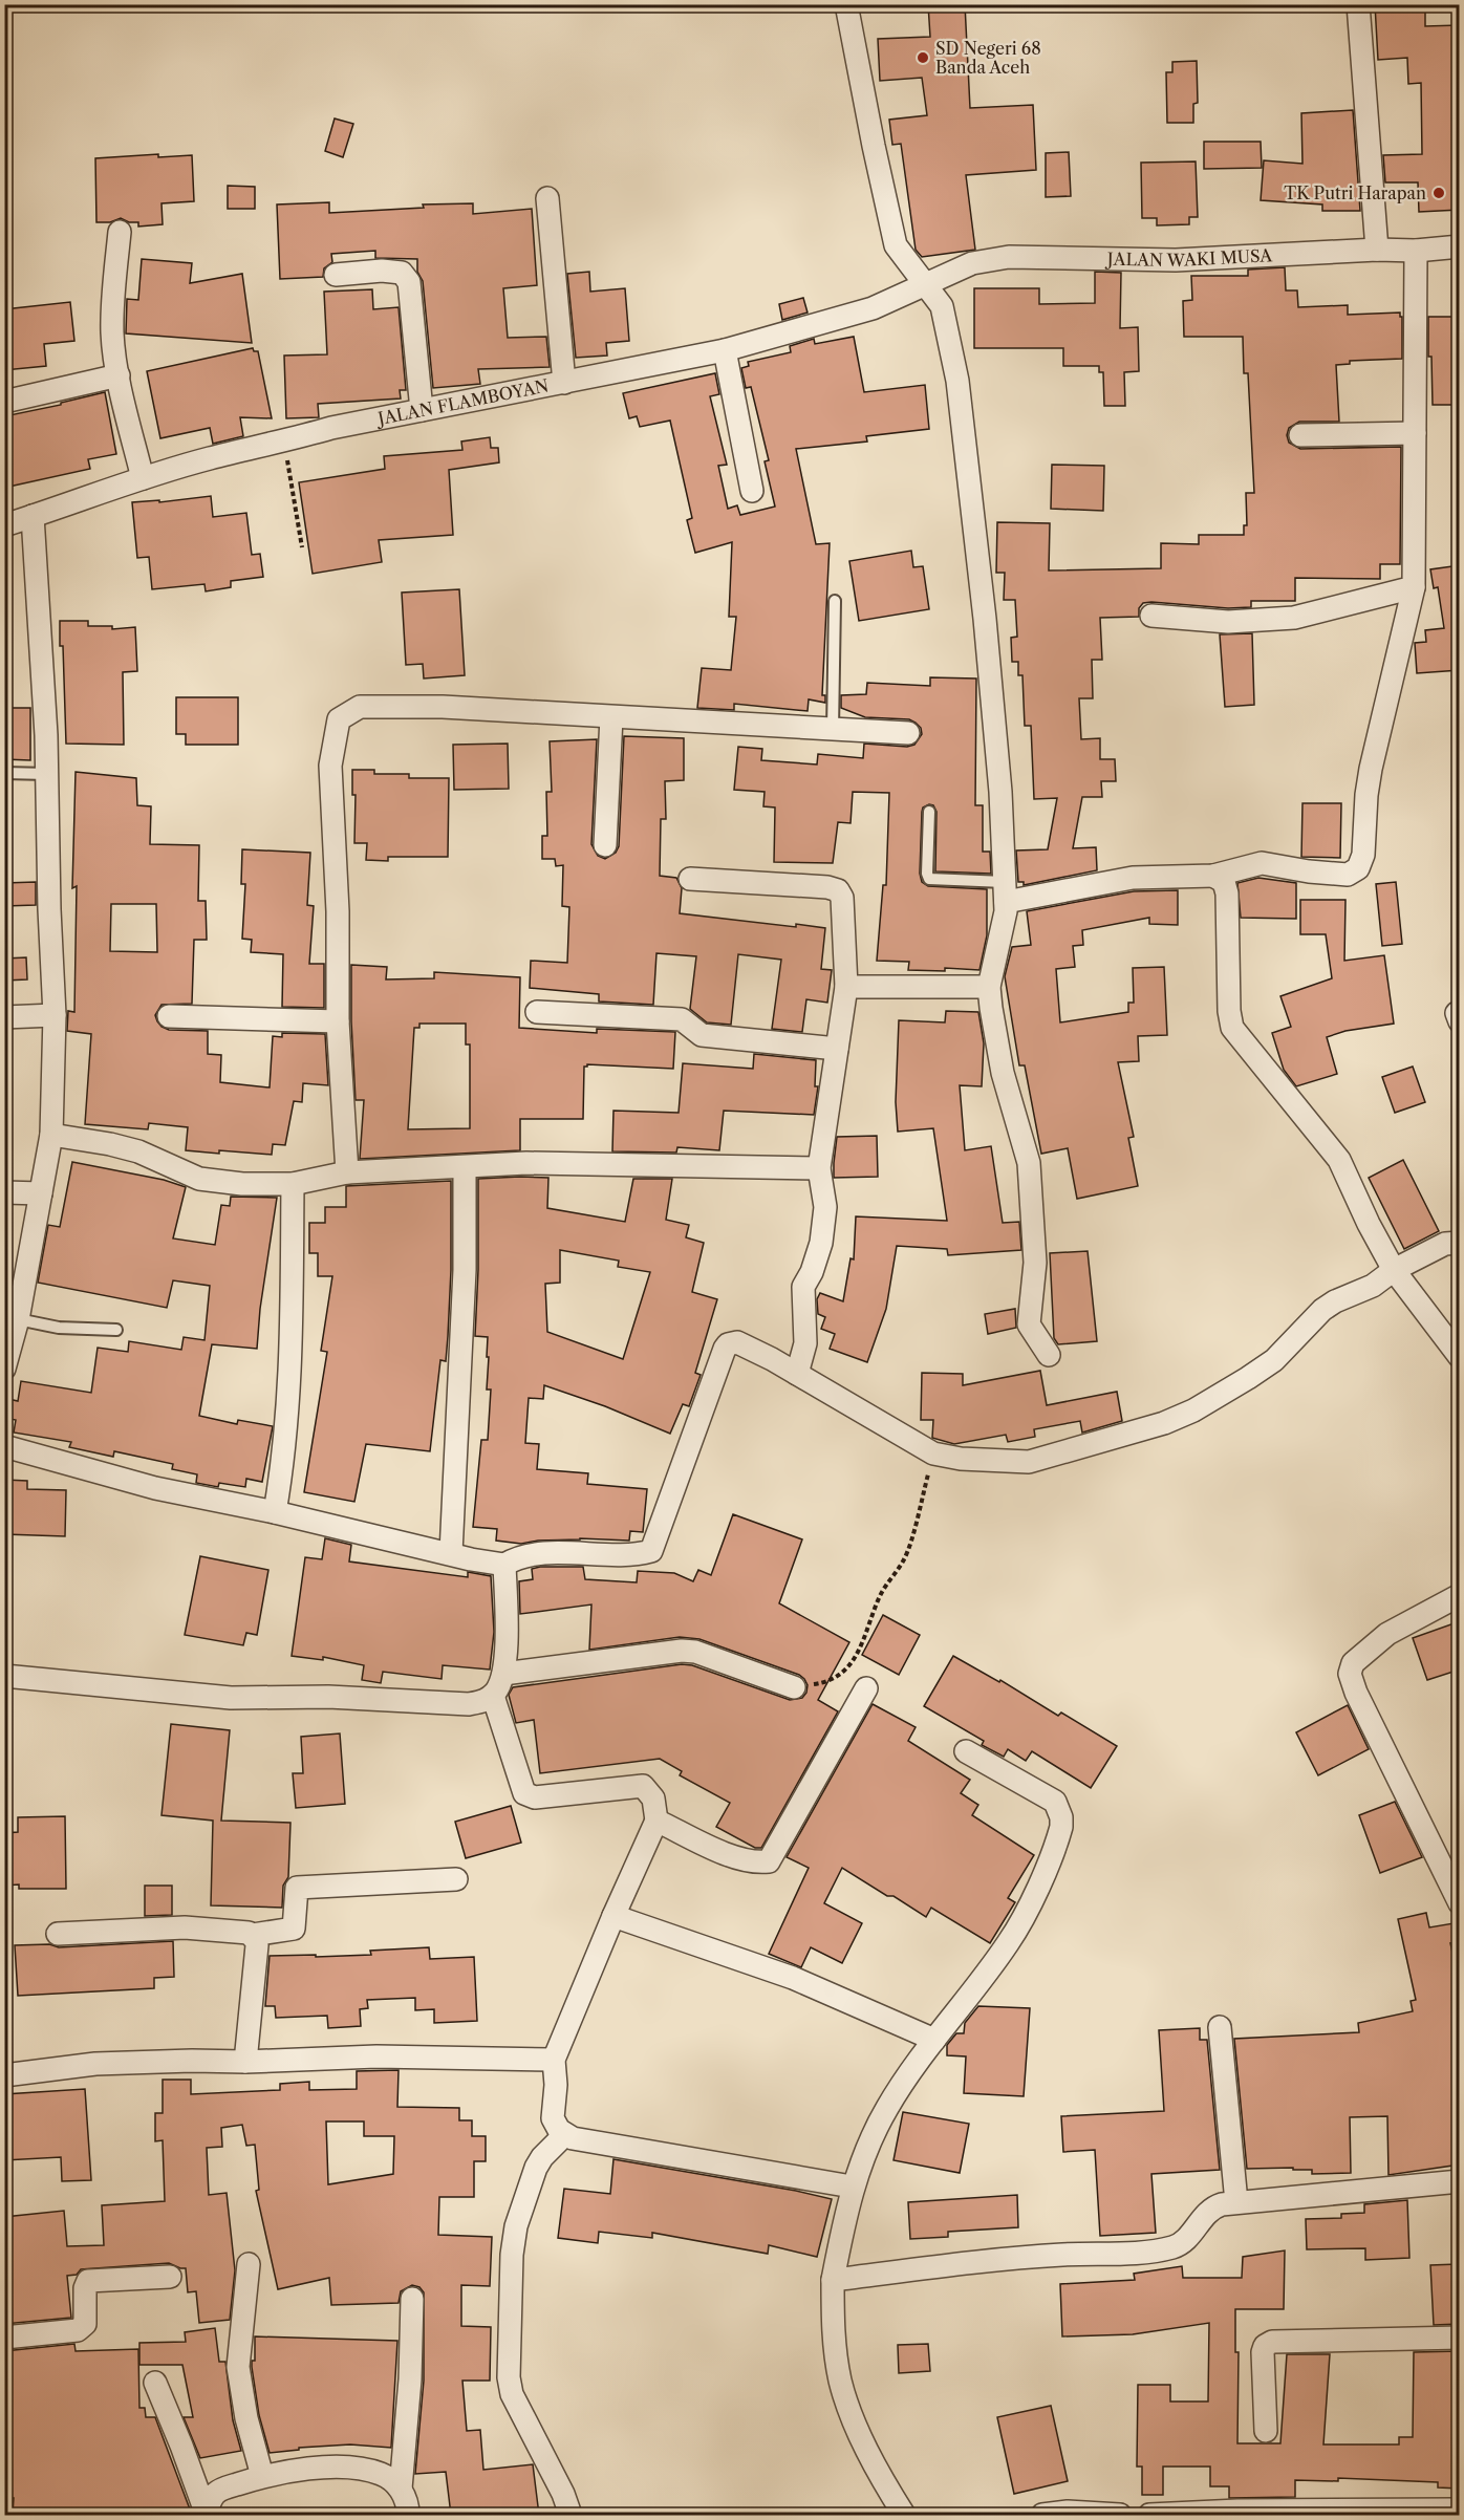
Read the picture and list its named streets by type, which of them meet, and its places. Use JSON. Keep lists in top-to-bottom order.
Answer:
{
  "streets": {
    "street": ["JALAN WAKI MUSA", "JALAN FLAMBOYAN"]
  },
  "crossings": [
    ["JALAN WAKI MUSA", "JALAN FLAMBOYAN"]
  ],
  "places": ["SD Negeri 68 Banda Aceh", "TK Putri Harapan"]
}
